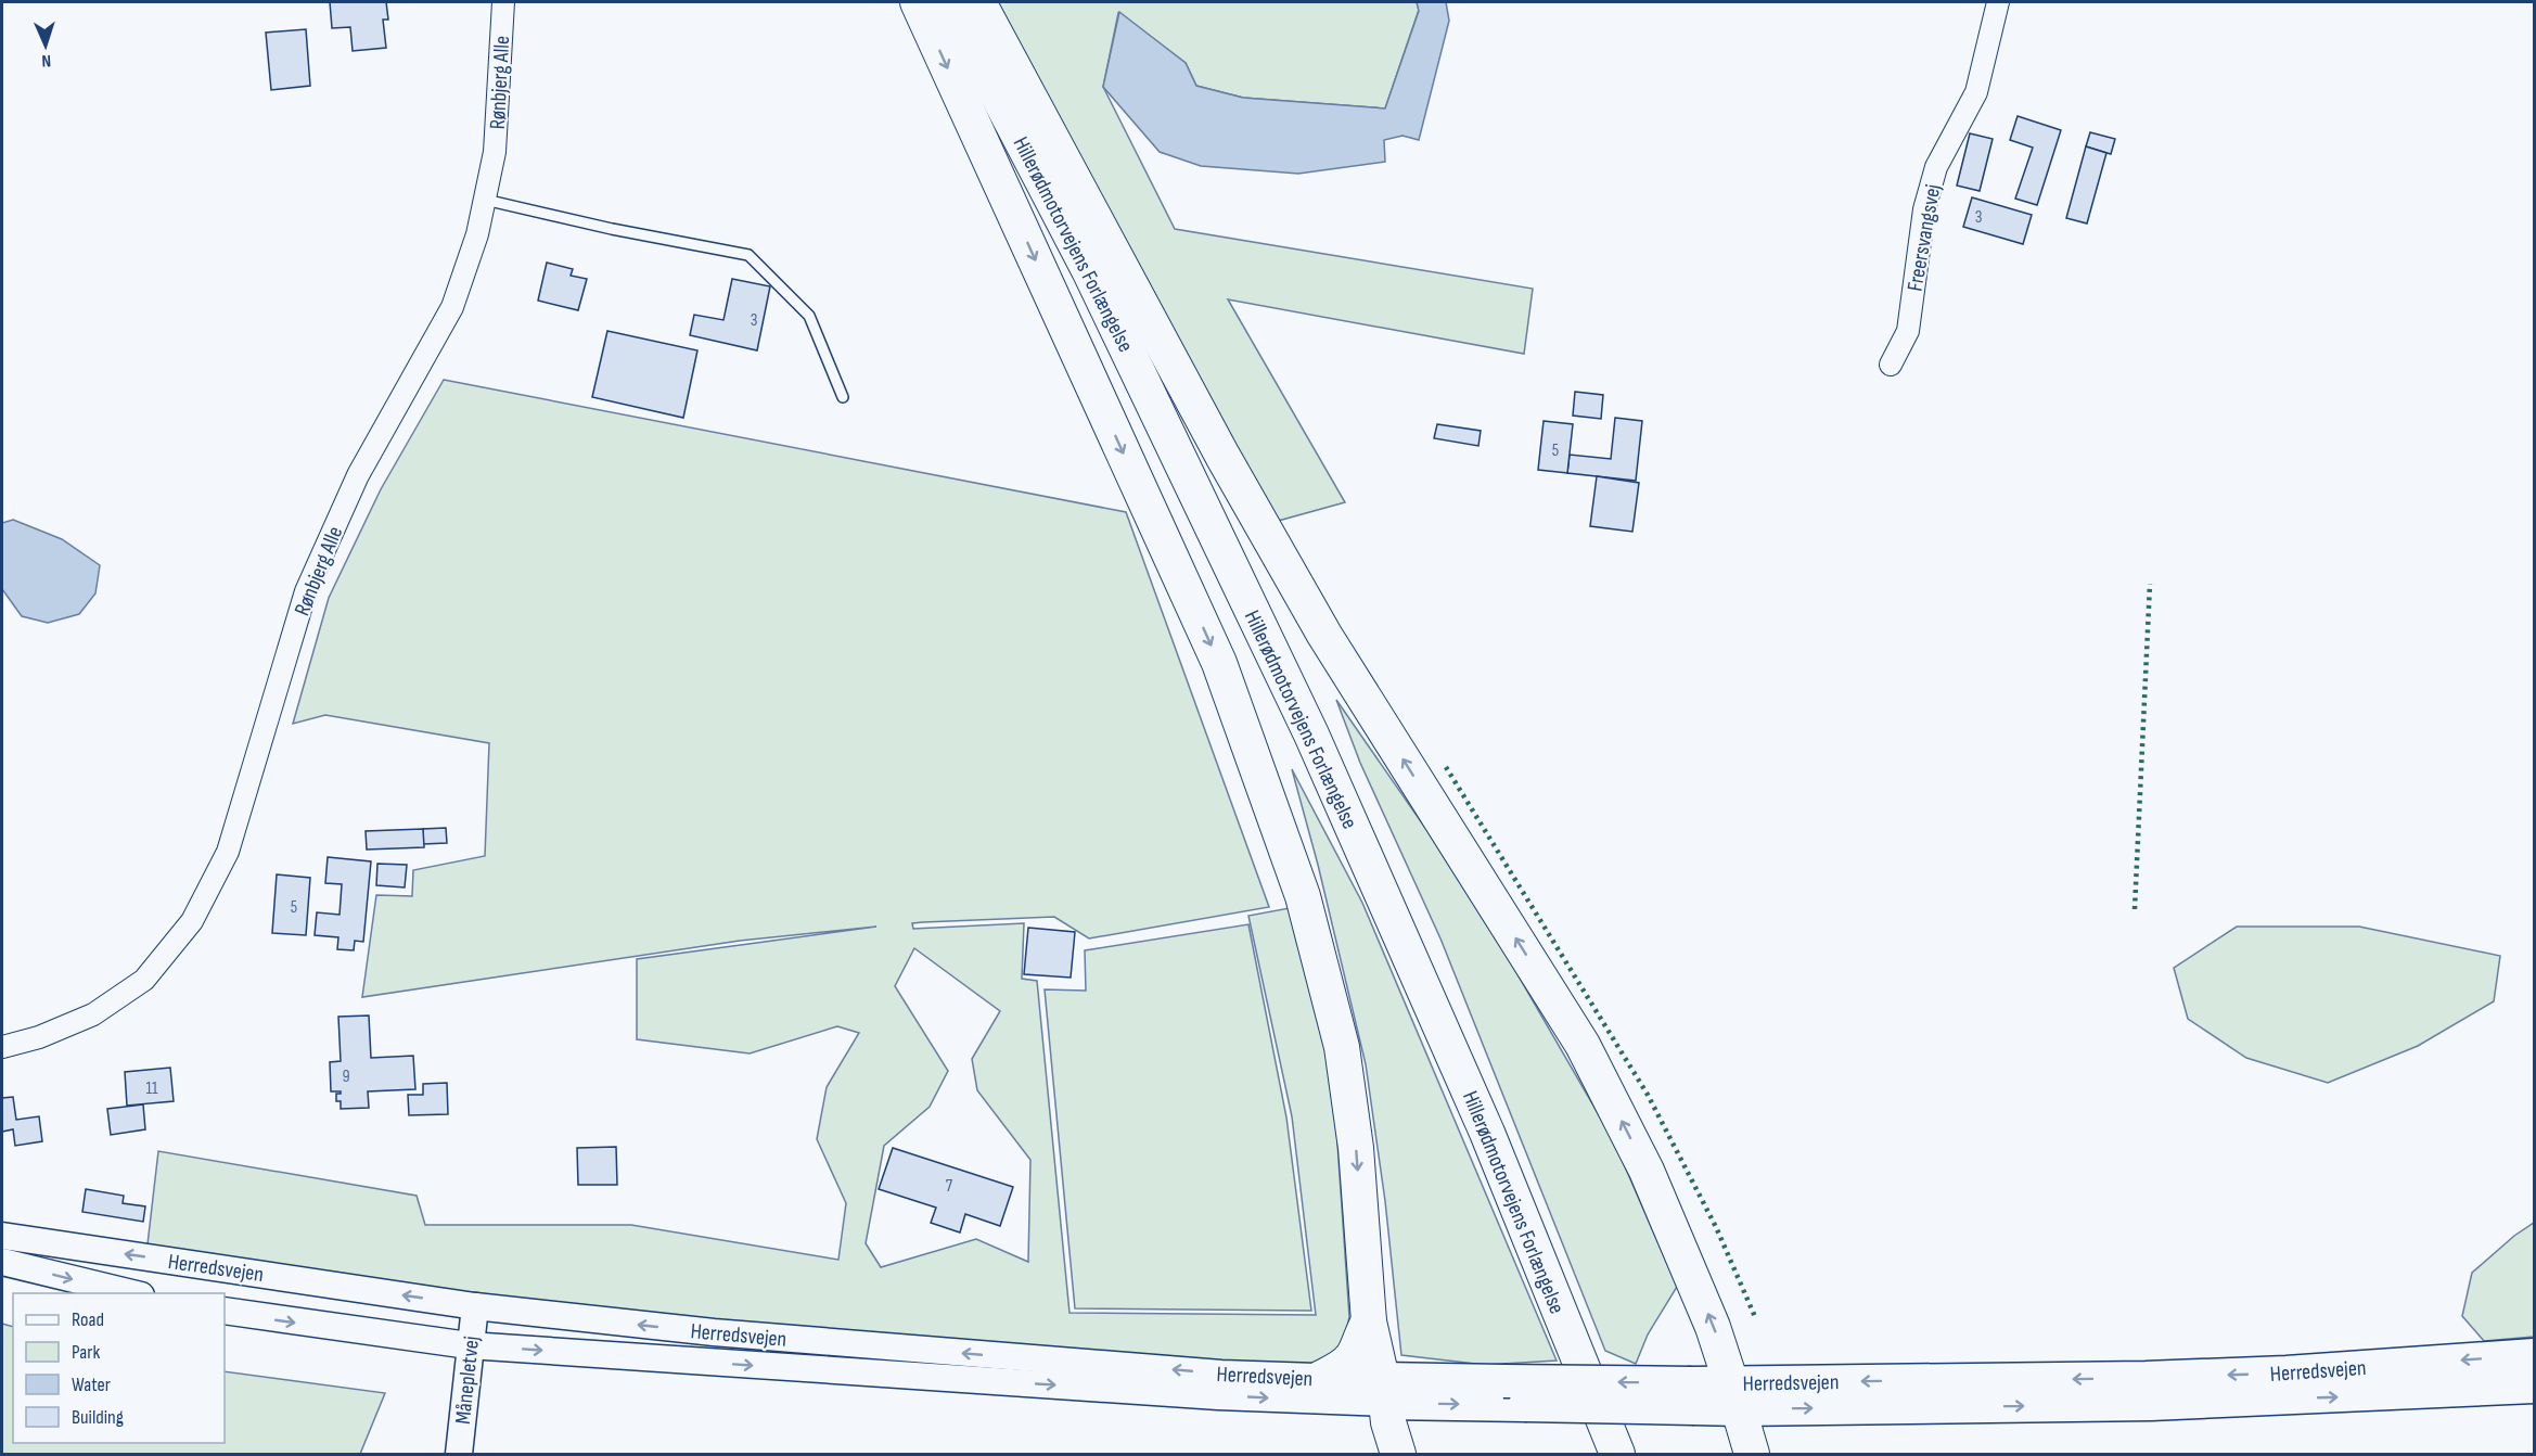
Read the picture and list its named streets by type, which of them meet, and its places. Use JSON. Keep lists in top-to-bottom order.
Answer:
{
  "streets": {
    "highway": ["Hillerødmotorvejens Forlængelse"],
    "main road": ["Herredsvejen"],
    "street": ["Rønbjerg Alle", "Freersvangsvej", "Månepletvej"]
  },
  "crossings": [
    ["Herredsvejen", "Månepletvej"]
  ],
  "house_numbers": [
    "3",
    "3",
    "5",
    "5",
    "9",
    "11",
    "7"
  ],
  "legend": [
    "Road",
    "Park",
    "Water",
    "Building"
  ],
  "north": "bottom"
}
